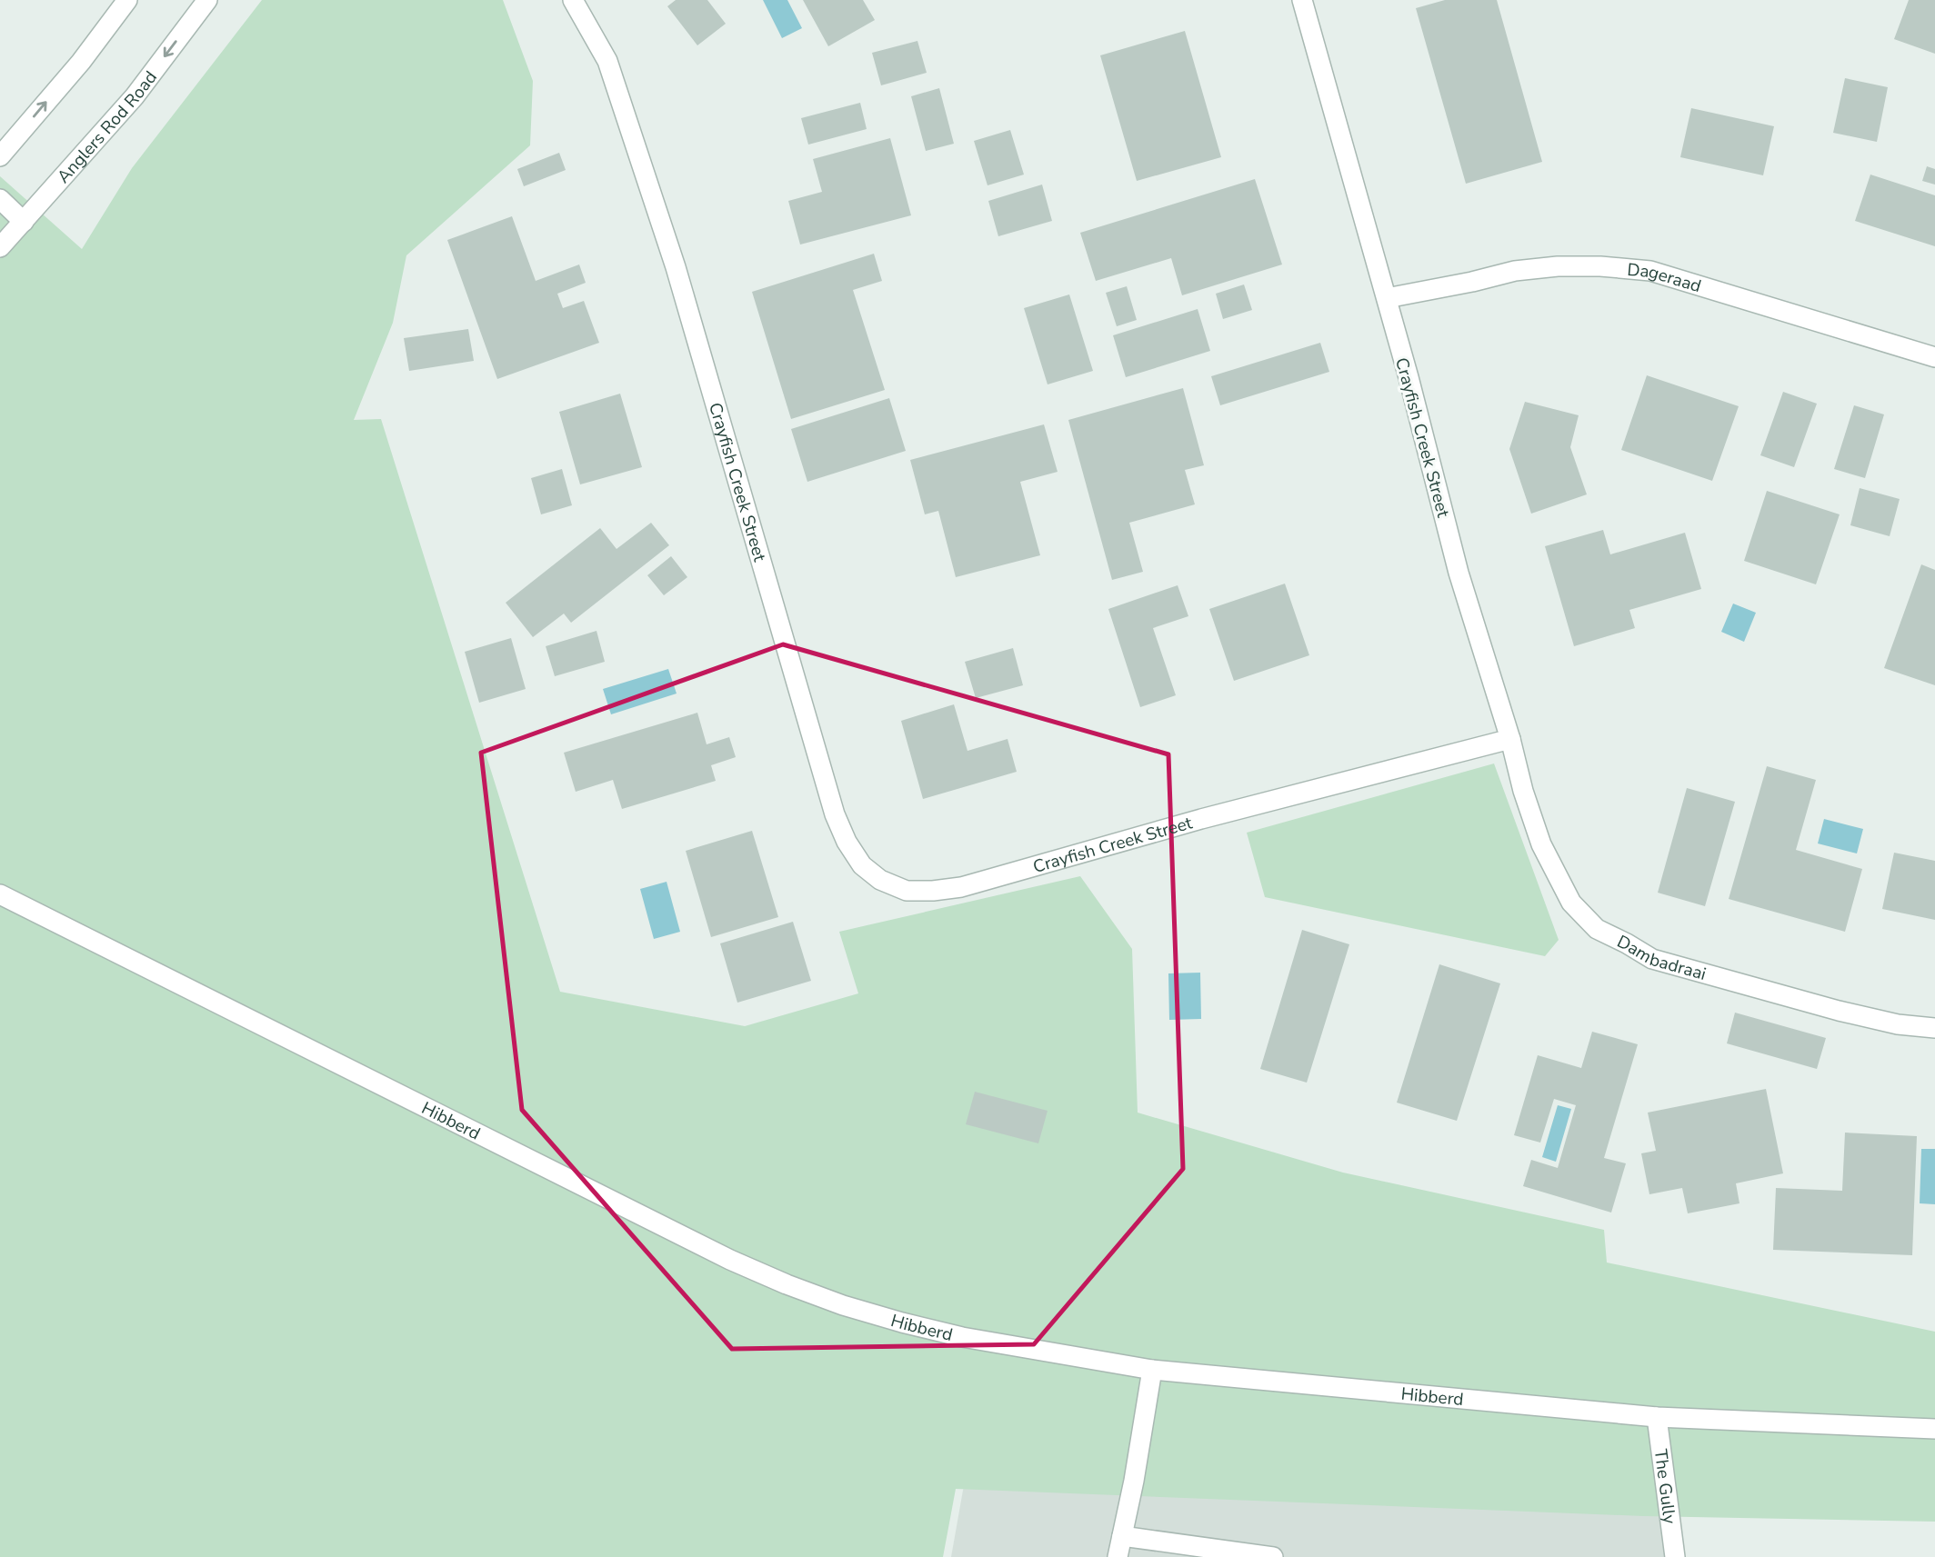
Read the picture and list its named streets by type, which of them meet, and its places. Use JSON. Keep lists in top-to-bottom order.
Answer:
{
  "streets": {
    "street": [
      "Anglers Rod Road",
      "Dageraad",
      "Crayfish Creek Street",
      "Dambadraai",
      "Hibberd",
      "The Gully"
    ]
  },
  "crossings": [
    ["Dageraad", "Crayfish Creek Street"],
    ["Crayfish Creek Street", "Dambadraai"],
    ["Hibberd", "The Gully"]
  ]
}
